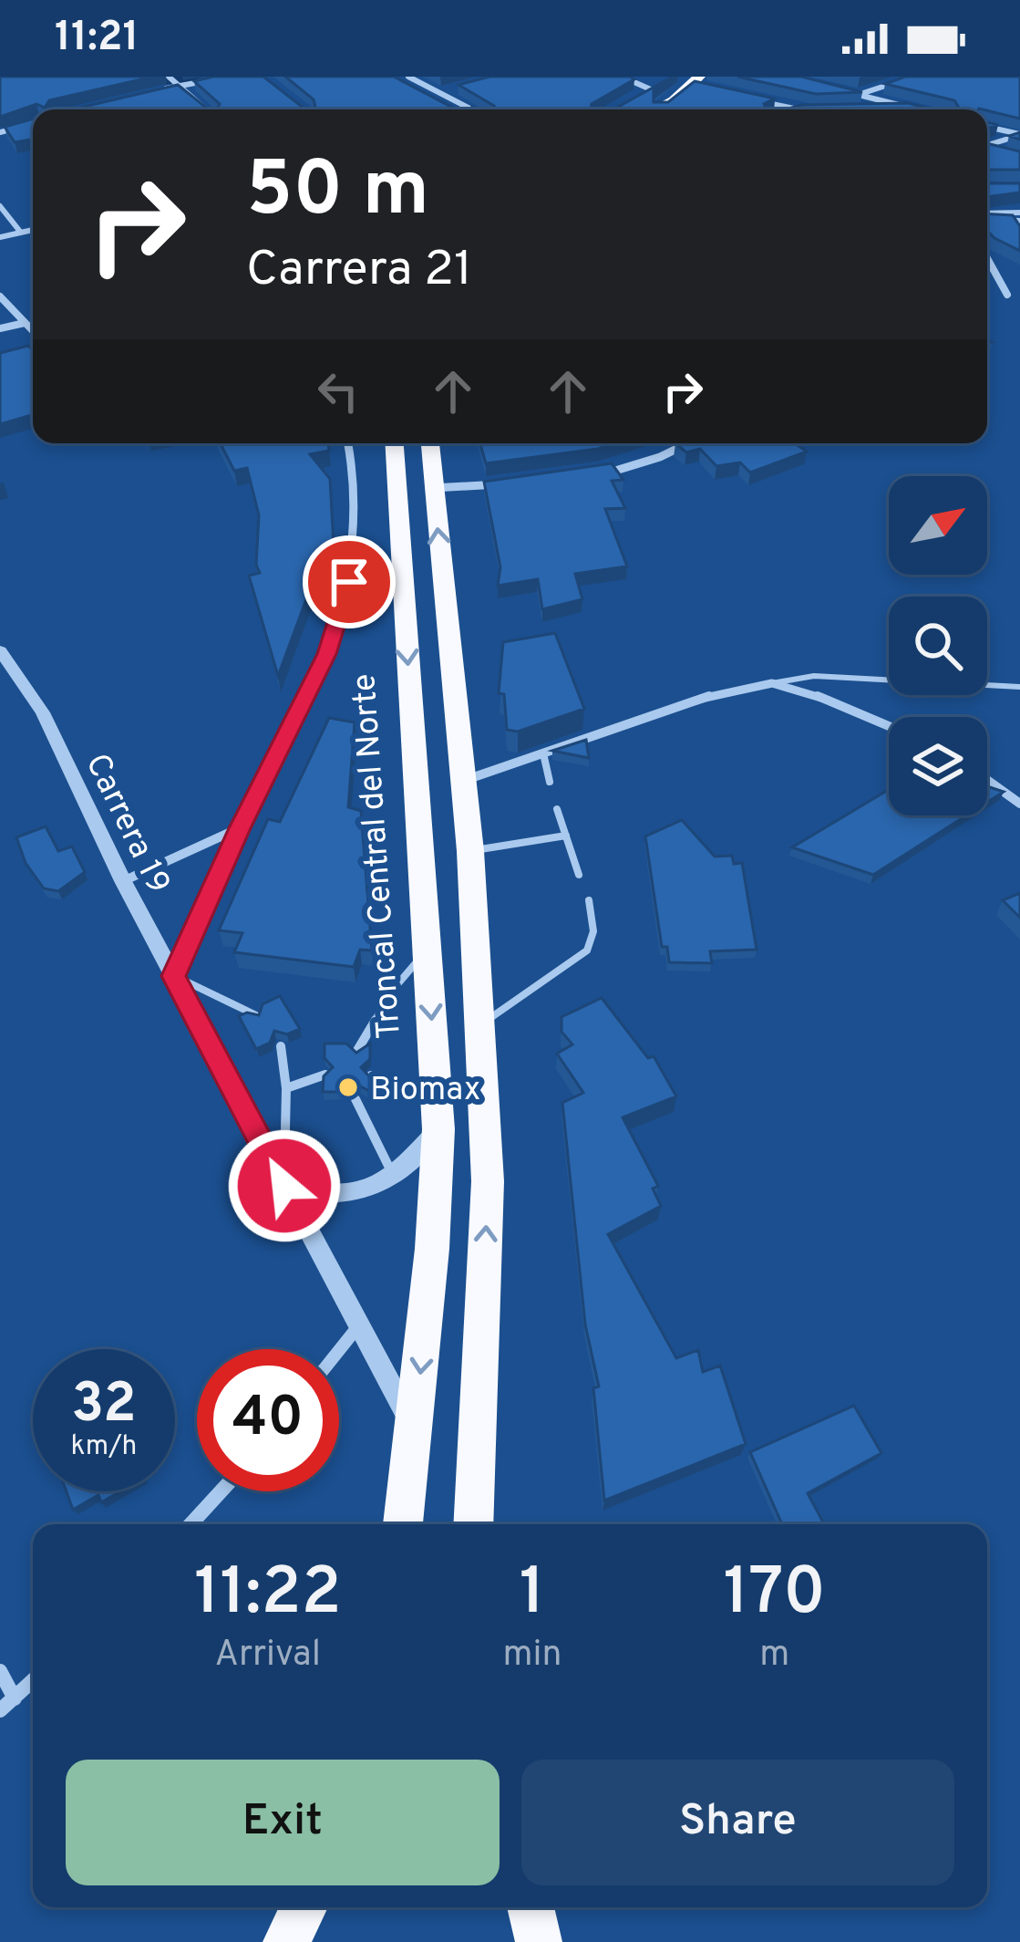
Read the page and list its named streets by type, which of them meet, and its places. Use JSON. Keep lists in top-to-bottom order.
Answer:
{
  "streets": {
    "highway": ["Troncal Central del Norte"],
    "street": ["Carrera 19"]
  },
  "crossings": [
    ["Carrera 19", "Troncal Central del Norte"]
  ],
  "places": ["Biomax"],
  "north": "top right",
  "page": {
    "status": "11:21",
    "turn": ["50 m", "Carrera 21"],
    "speed": "32 km/h",
    "limit": "40",
    "eta": [
      "11:22",
      "Arrival",
      "1",
      "min",
      "170",
      "m"
    ],
    "buttons": ["Exit", "Share"]
  }
}
